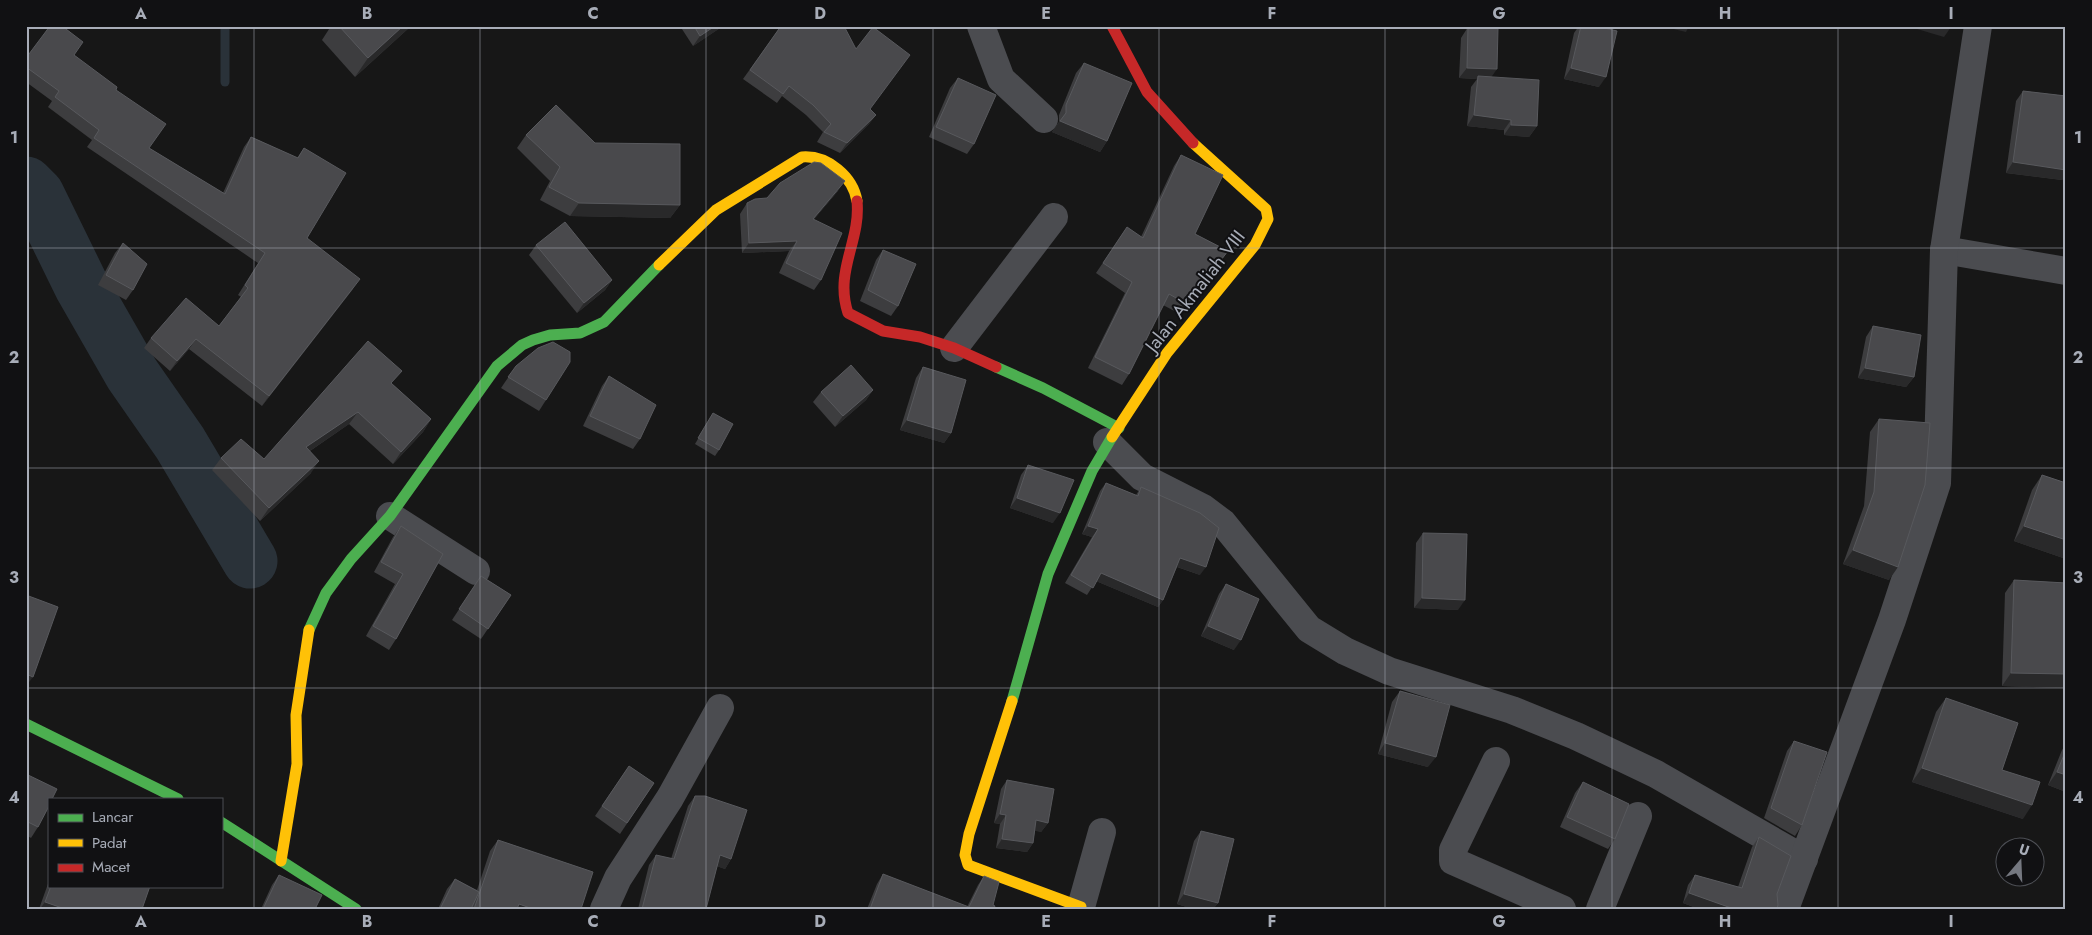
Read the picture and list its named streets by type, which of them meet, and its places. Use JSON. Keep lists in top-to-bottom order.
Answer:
{
  "streets": {
    "street": ["Jalan Akmaliah VIII"]
  },
  "legend": ["Lancar", "Padat", "Macet"],
  "north": "top",
  "grid": {
    "columns": [
      "A",
      "B",
      "C",
      "D",
      "E",
      "F",
      "G",
      "H",
      "I"
    ],
    "rows": [
      "1",
      "2",
      "3",
      "4"
    ]
  }
}
